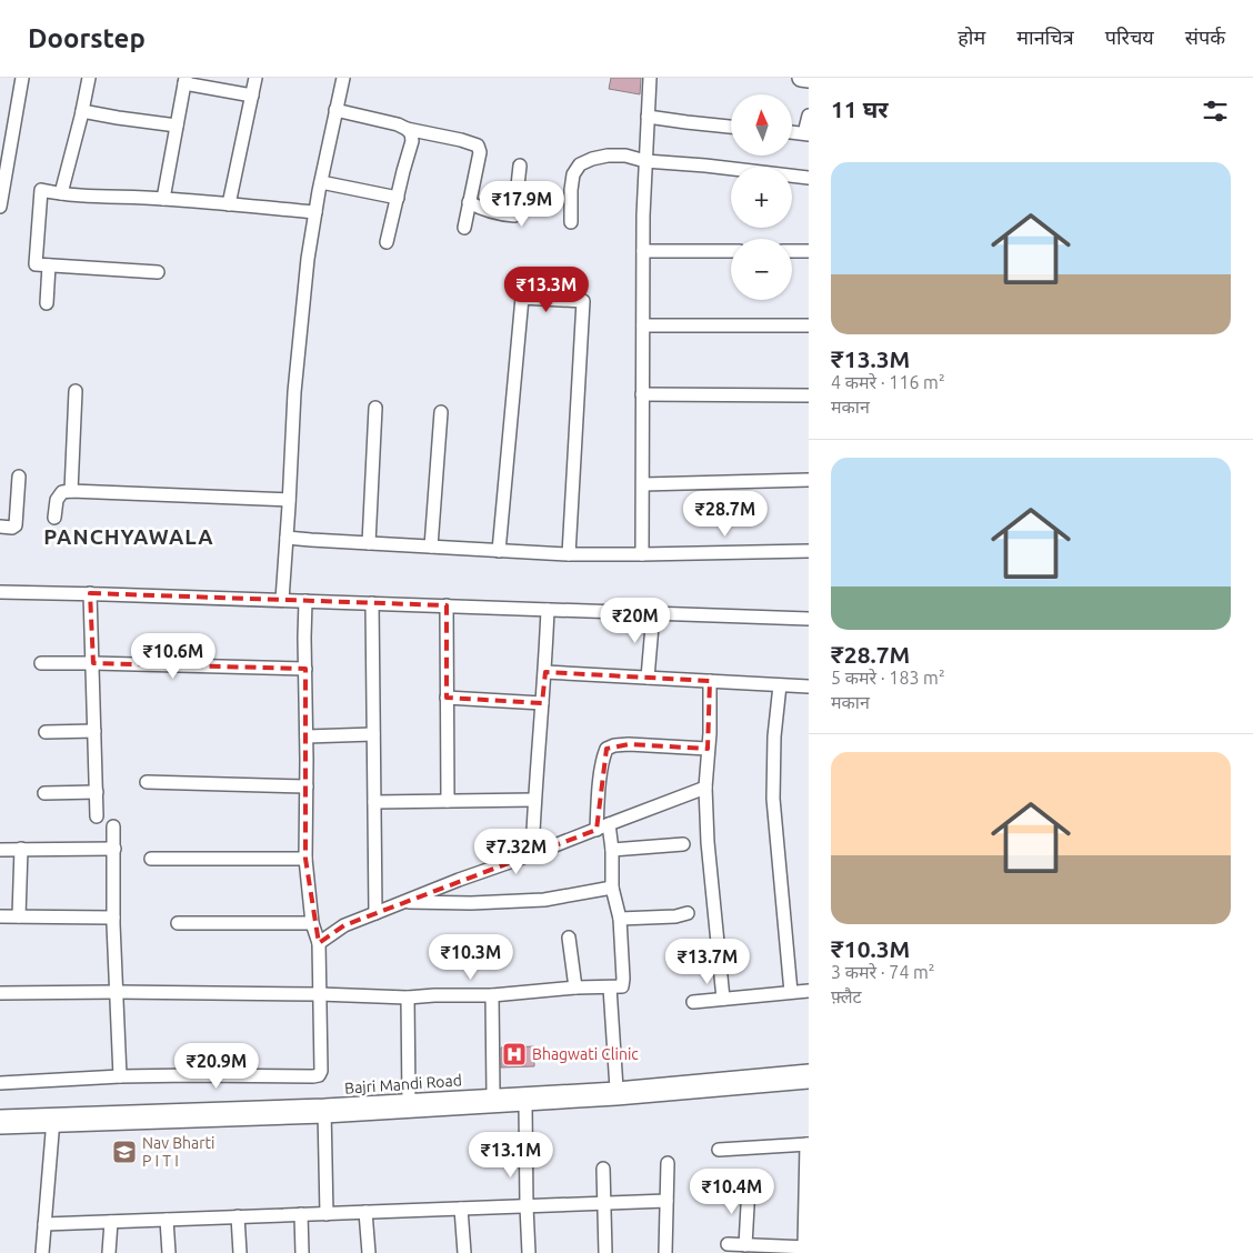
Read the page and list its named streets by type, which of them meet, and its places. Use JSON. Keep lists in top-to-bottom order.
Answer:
{
  "streets": {
    "street": ["Bajri Mandi Road"]
  },
  "districts": ["PANCHYAWALA"],
  "places": {
    "hospital": ["Bhagwati Clinic"],
    "school or university": ["Nav Bharti P I T I"]
  },
  "north": "top",
  "page": {
    "header": "Doorstep",
    "nav": [
      "होम",
      "मानचित्र",
      "परिचय",
      "संपर्क"
    ],
    "heading": "11 घर",
    "map_buttons": ["+", "−"],
    "list": [
      {
        "name": "₹13.3M",
        "note": "4 कमरे · 116 m² · मकान"
      },
      {
        "name": "₹28.7M",
        "note": "5 कमरे · 183 m² · मकान"
      },
      {
        "name": "₹10.3M",
        "note": "3 कमरे · 74 m² · फ़्लैट"
      }
    ],
    "price": [
      "₹17.9M",
      "₹13.3M",
      "₹28.7M",
      "₹20M",
      "₹10.6M",
      "₹7.32M",
      "₹10.3M",
      "₹13.7M",
      "₹20.9M",
      "₹13.1M",
      "₹10.4M"
    ]
  }
}
